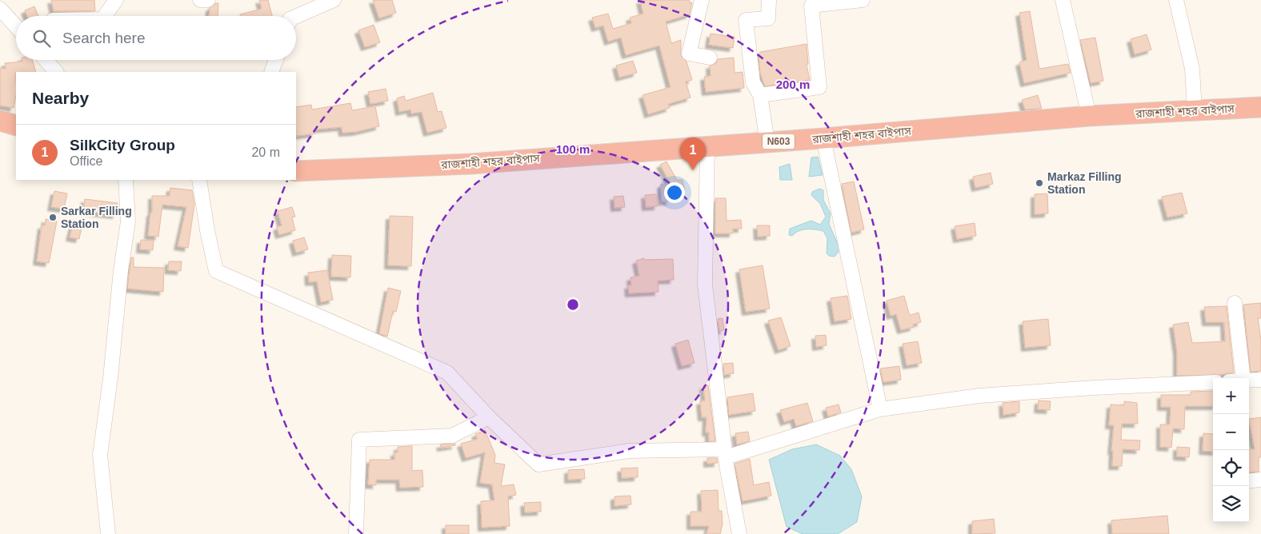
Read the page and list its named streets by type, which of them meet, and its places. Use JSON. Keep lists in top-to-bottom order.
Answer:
{
  "streets": {
    "highway": ["রাজশাহী শহর বাইপাস", "N603"]
  },
  "places": ["Markaz Filling Station", "Sarkar Filling Station"],
  "page": {
    "search": "Search here",
    "heading": "Nearby",
    "list": [
      {
        "mark": "1",
        "name": "SilkCity Group",
        "note": "Office",
        "value": "20 m"
      }
    ],
    "pins": "1",
    "map_buttons": ["+", "−"]
  },
  "rings": ["200 m", "100 m"]
}
